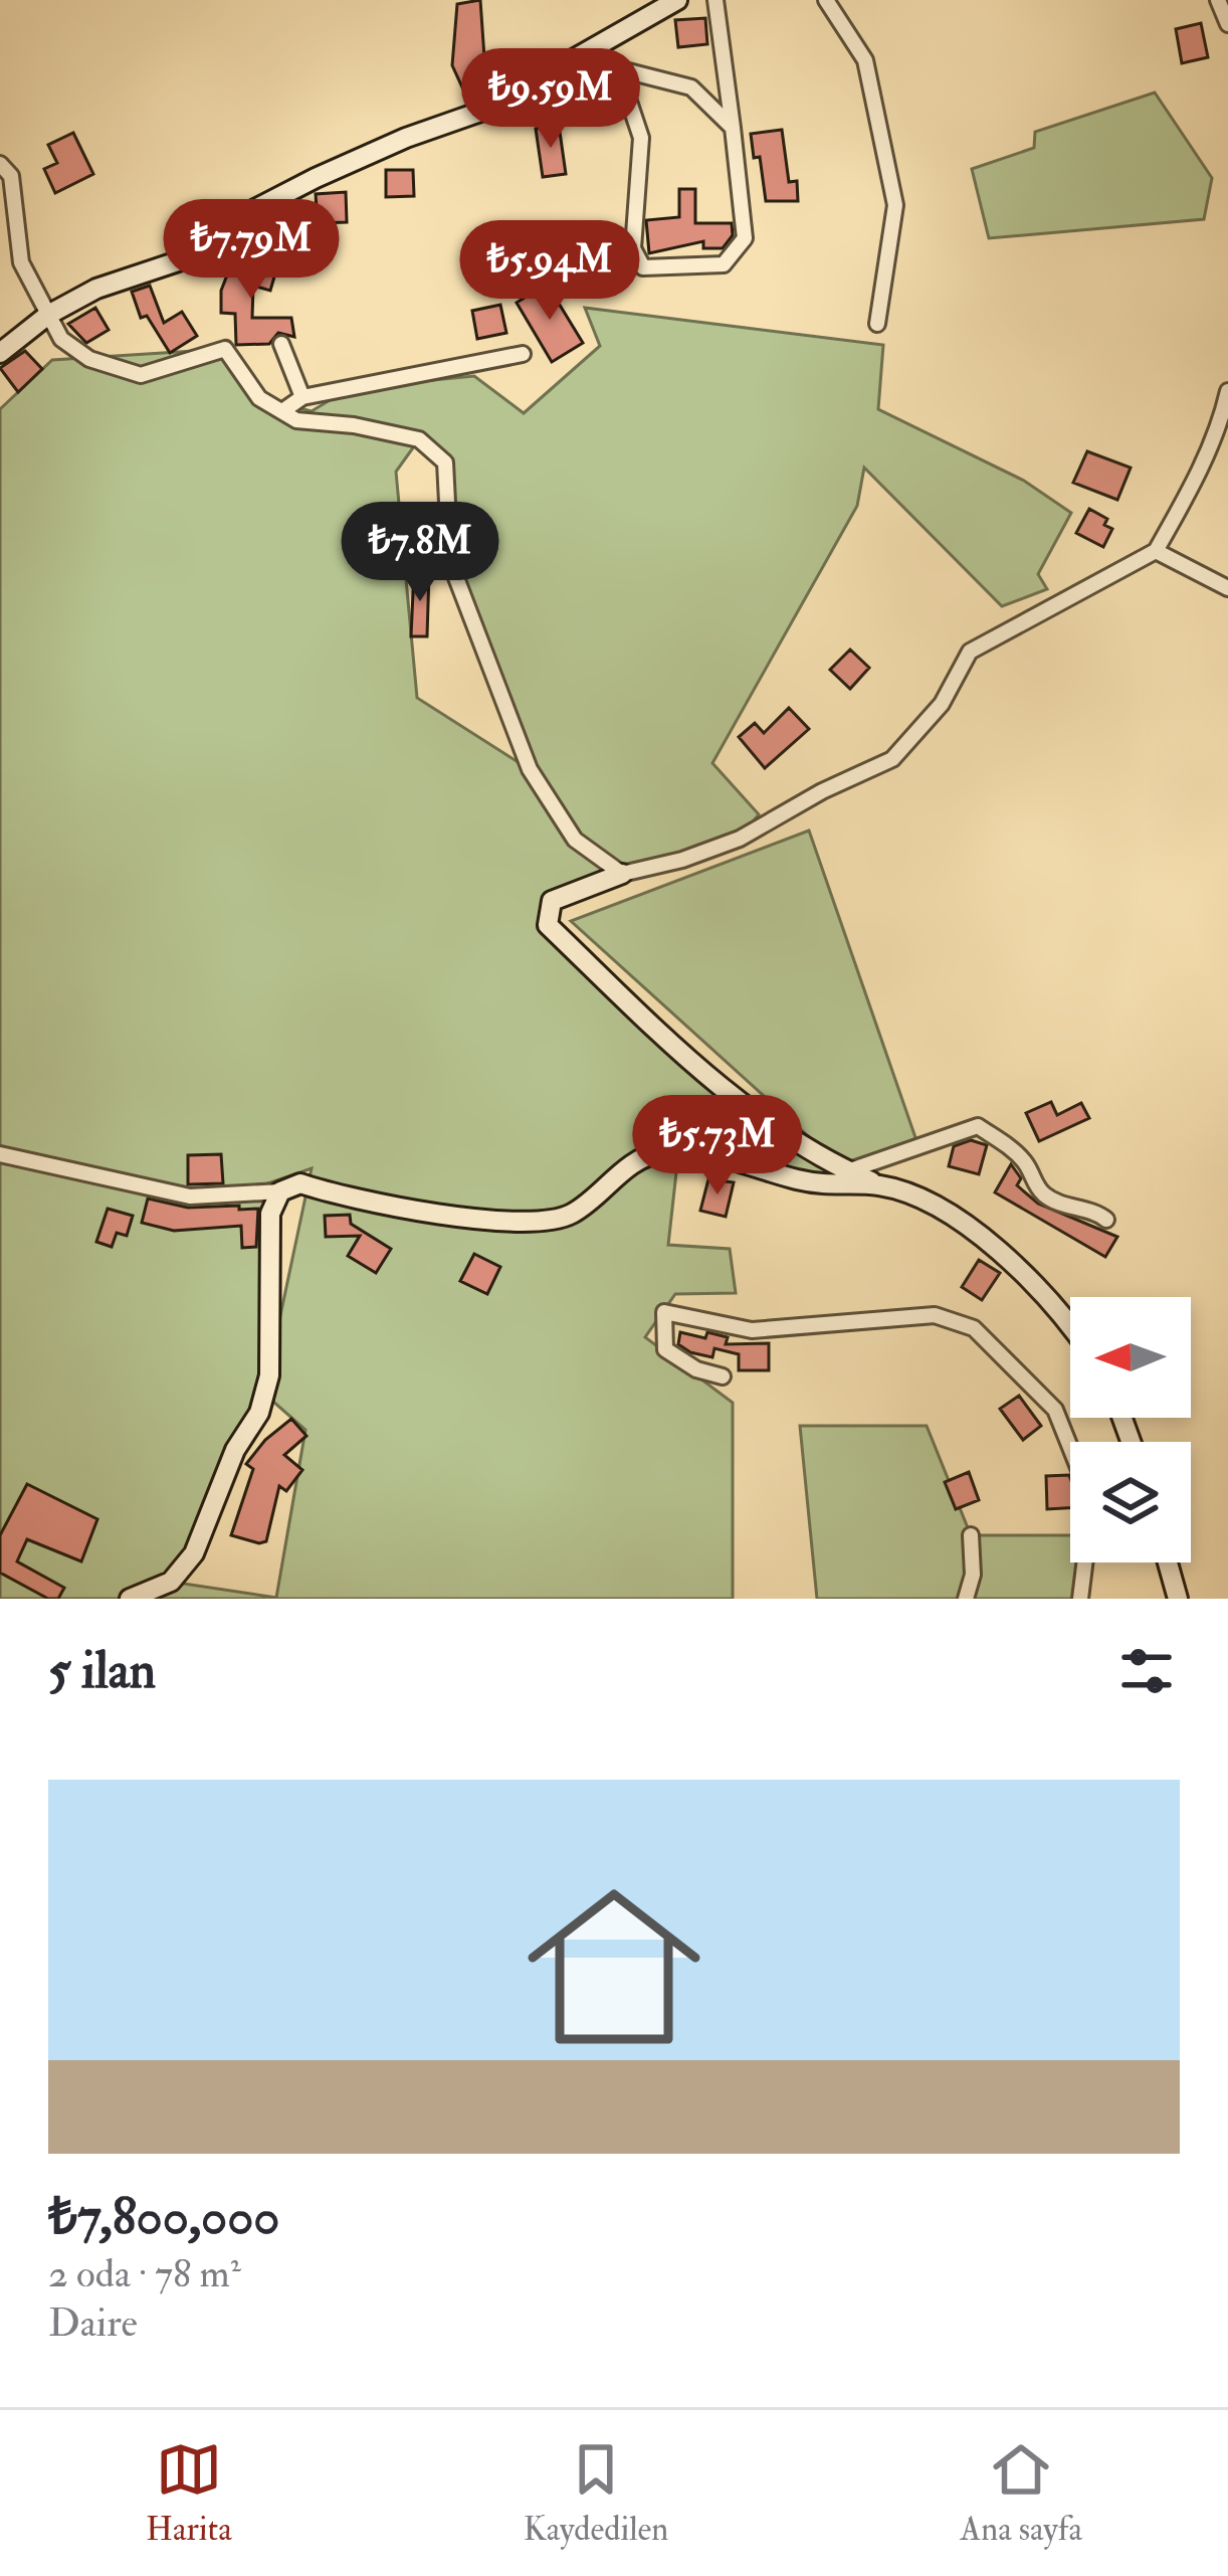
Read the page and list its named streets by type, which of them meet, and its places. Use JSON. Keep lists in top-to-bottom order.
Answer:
{
  "north": "left",
  "page": {
    "price": [
      "₺9.59M",
      "₺7.79M",
      "₺5.94M",
      "₺7.8M",
      "₺5.73M"
    ],
    "heading": "5 ilan",
    "list": [
      {
        "name": "₺7,800,000",
        "note": "2 oda · 78 m² · Daire"
      }
    ],
    "tabs": ["Harita", "Kaydedilen", "Ana sayfa"]
  }
}
